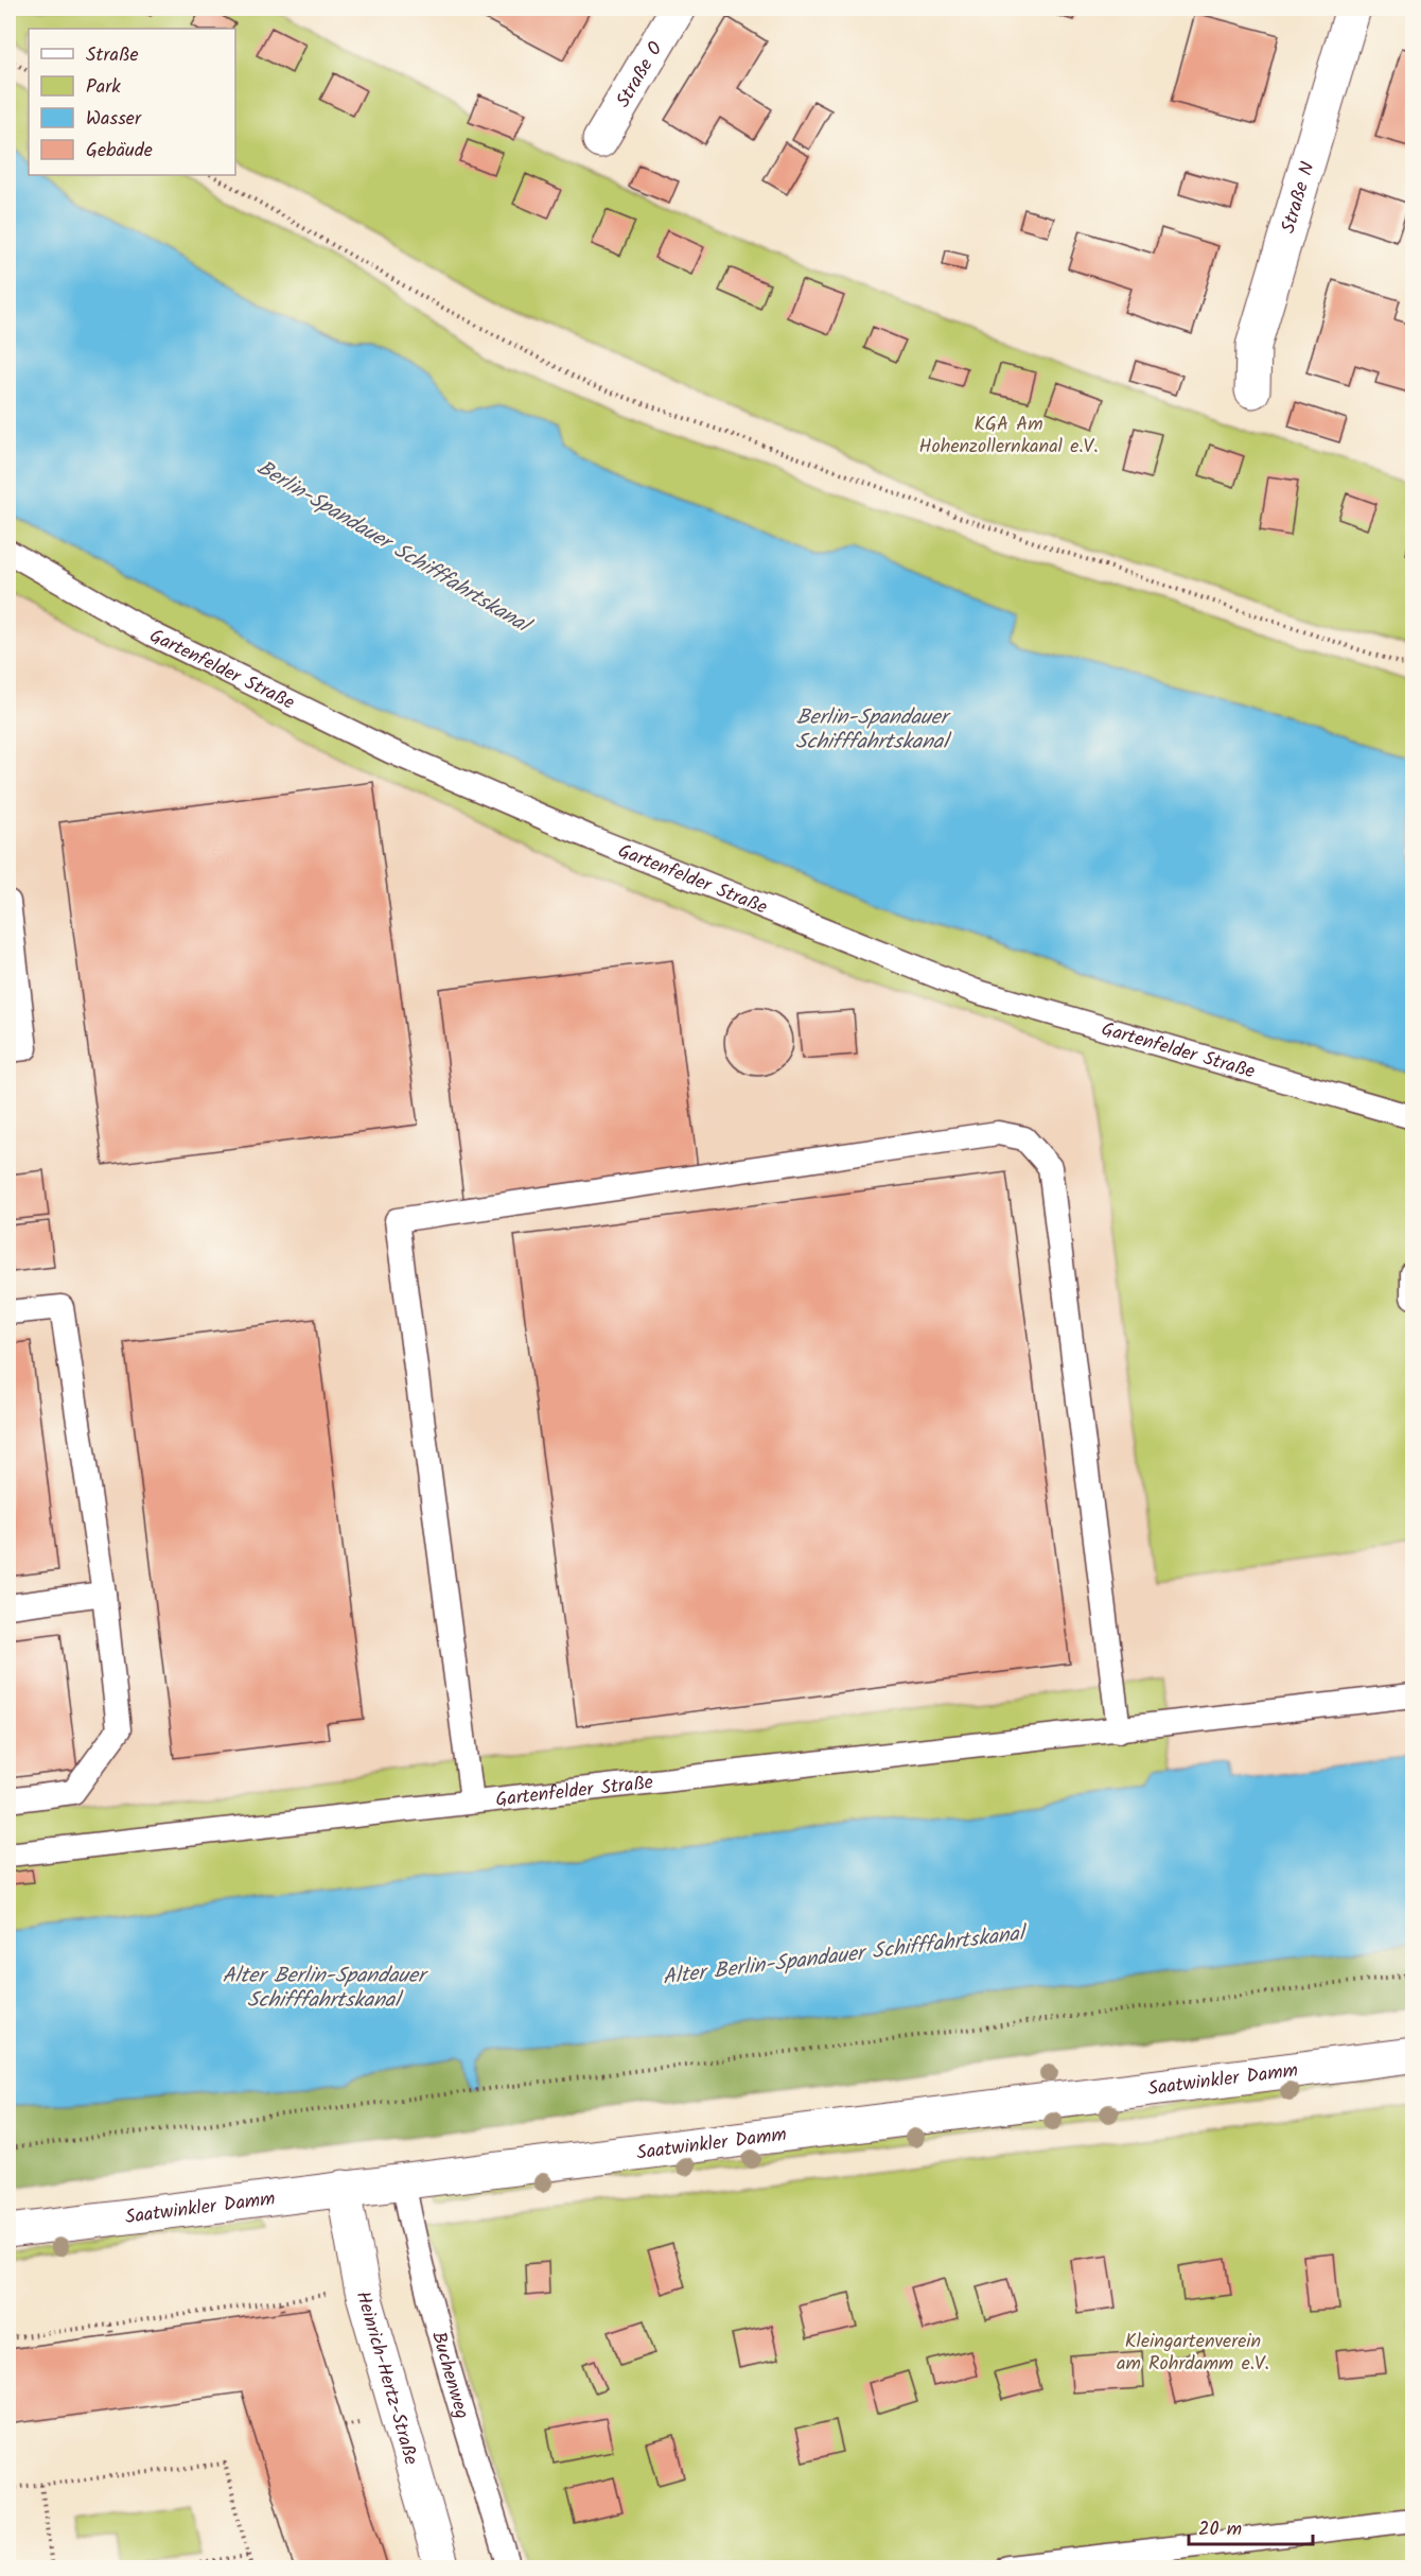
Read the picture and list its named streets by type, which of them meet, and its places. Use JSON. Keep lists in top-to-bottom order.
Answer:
{
  "streets": {
    "main road": [
      "Straße O",
      "Straße N",
      "Saatwinkler Damm",
      "Heinrich-Hertz-Straße"
    ],
    "lane": ["Gartenfelder Straße", "Buchenweg"]
  },
  "crossings": [
    ["Saatwinkler Damm", "Buchenweg"],
    ["Saatwinkler Damm", "Heinrich-Hertz-Straße"]
  ],
  "water": ["Berlin-Spandauer Schifffahrtskanal", "Alter Berlin-Spandauer Schifffahrtskanal"],
  "parks": ["KGA Am Hohenzollernkanal e.V.", "Kleingartenverein am Rohrdamm e.V."],
  "legend": [
    "Straße",
    "Park",
    "Wasser",
    "Gebäude"
  ],
  "scale_bar": "20 m"
}
